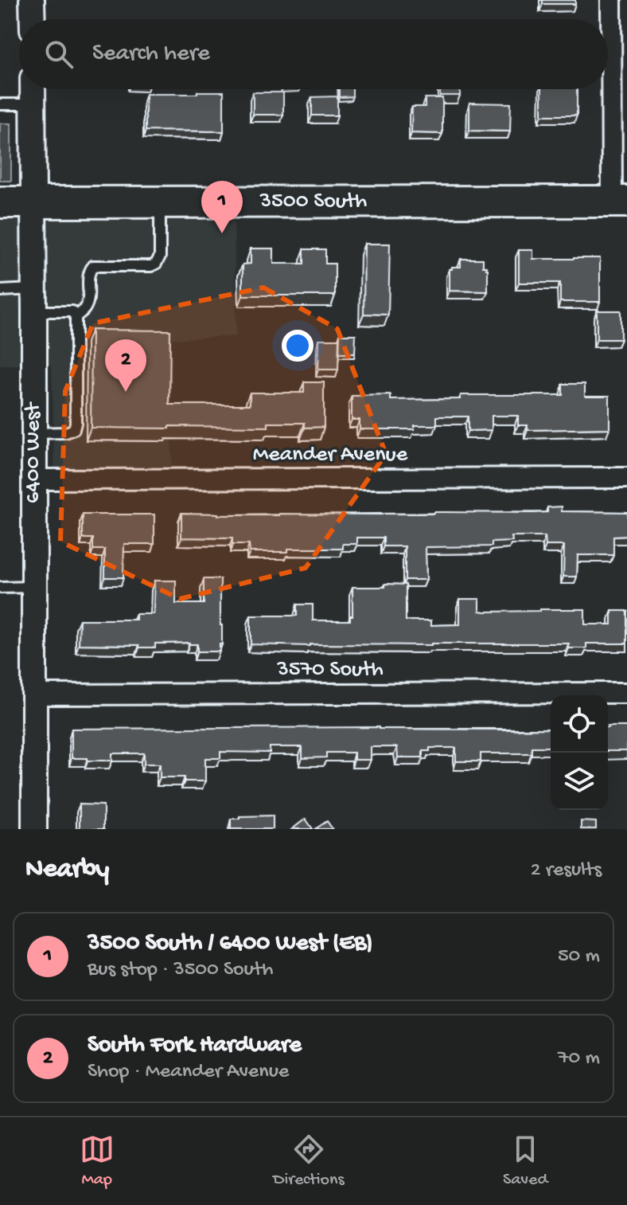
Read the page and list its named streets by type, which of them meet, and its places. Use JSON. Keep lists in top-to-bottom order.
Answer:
{
  "streets": {
    "main road": ["3500 South"],
    "street": ["6400 West", "Meander Avenue", "3570 South"]
  },
  "crossings": [
    ["3500 South", "6400 West"],
    ["6400 West", "Meander Avenue"],
    ["6400 West", "3570 South"]
  ],
  "page": {
    "search": "Search here",
    "pins": ["1", "2"],
    "heading": ["Nearby", "2 results"],
    "list": [
      {
        "mark": "1",
        "name": "3500 South / 6400 West (EB)",
        "note": "Bus stop · 3500 South",
        "value": "50 m"
      },
      {
        "mark": "2",
        "name": "South Fork Hardware",
        "note": "Shop · Meander Avenue",
        "value": "70 m"
      }
    ],
    "nav": ["Map", "Directions", "Saved"]
  }
}
